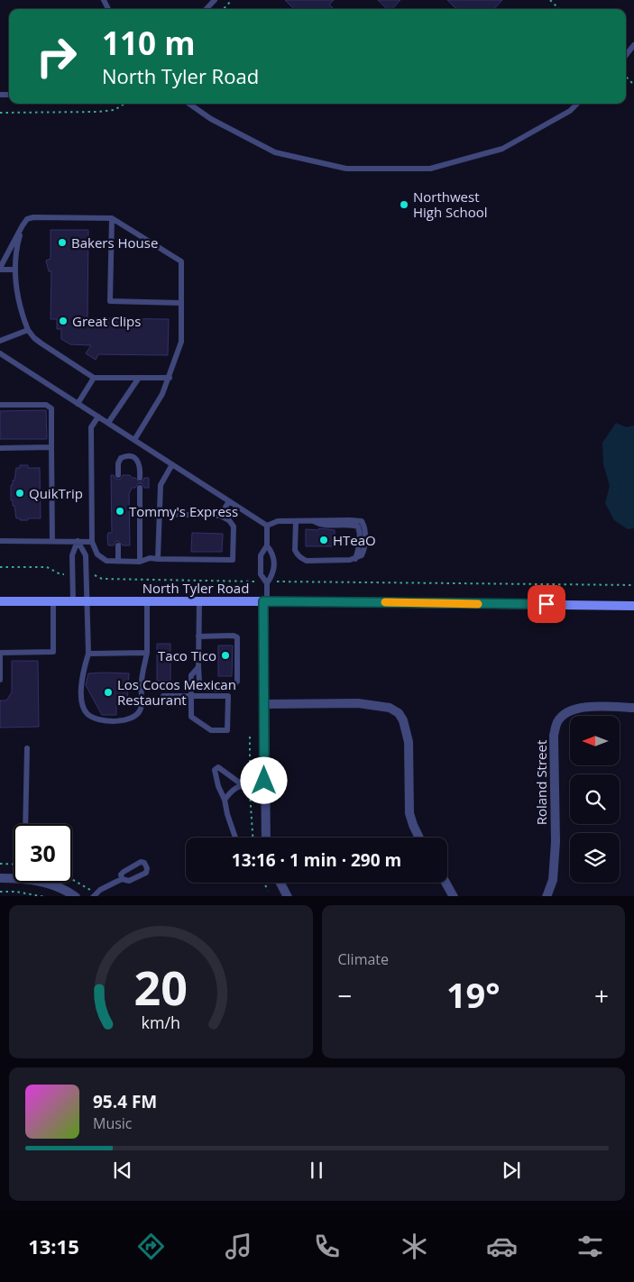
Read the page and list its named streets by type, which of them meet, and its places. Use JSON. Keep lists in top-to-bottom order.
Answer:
{
  "streets": {
    "main road": ["North Tyler Road"],
    "street": ["Roland Street"]
  },
  "places": [
    "Northwest High School",
    "Bakers House",
    "Great Clips",
    "QuikTrip",
    "Tommy's Express",
    "HTeaO",
    "Taco Tico",
    "Los Cocos Mexican Restaurant"
  ],
  "north": "left",
  "page": {
    "turn": ["110 m", "North Tyler Road"],
    "limit": "30",
    "trip": "13:16 · 1 min · 290 m",
    "tile": "Climate",
    "heat": ["−", "19°", "+"],
    "song": ["95.4 FM", "Music"],
    "tabs": "13:15",
    "gauge": ["20", "km/h"]
  }
}
